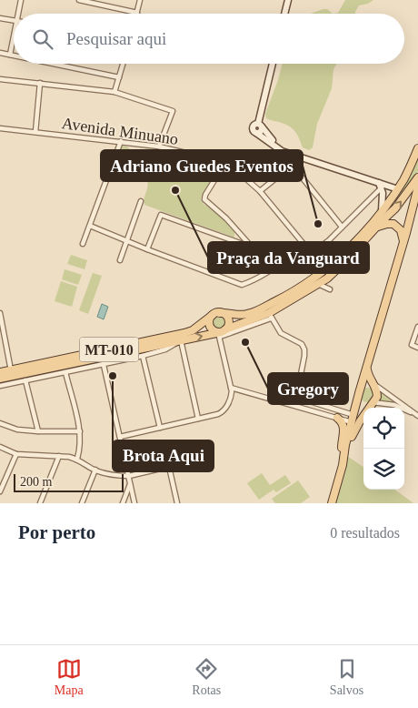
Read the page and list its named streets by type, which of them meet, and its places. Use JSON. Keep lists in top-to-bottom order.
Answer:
{
  "streets": {
    "main road": ["MT-010"],
    "street": ["Avenida Minuano"]
  },
  "places": [
    "Praça da Vanguard",
    "Adriano Guedes Eventos",
    "Gregory",
    "Brota Aqui"
  ],
  "scale_bar": "200 m",
  "page": {
    "search": "Pesquisar aqui",
    "scale": "200 m",
    "heading": ["Por perto", "0 resultados"],
    "nav": ["Mapa", "Rotas", "Salvos"]
  }
}
